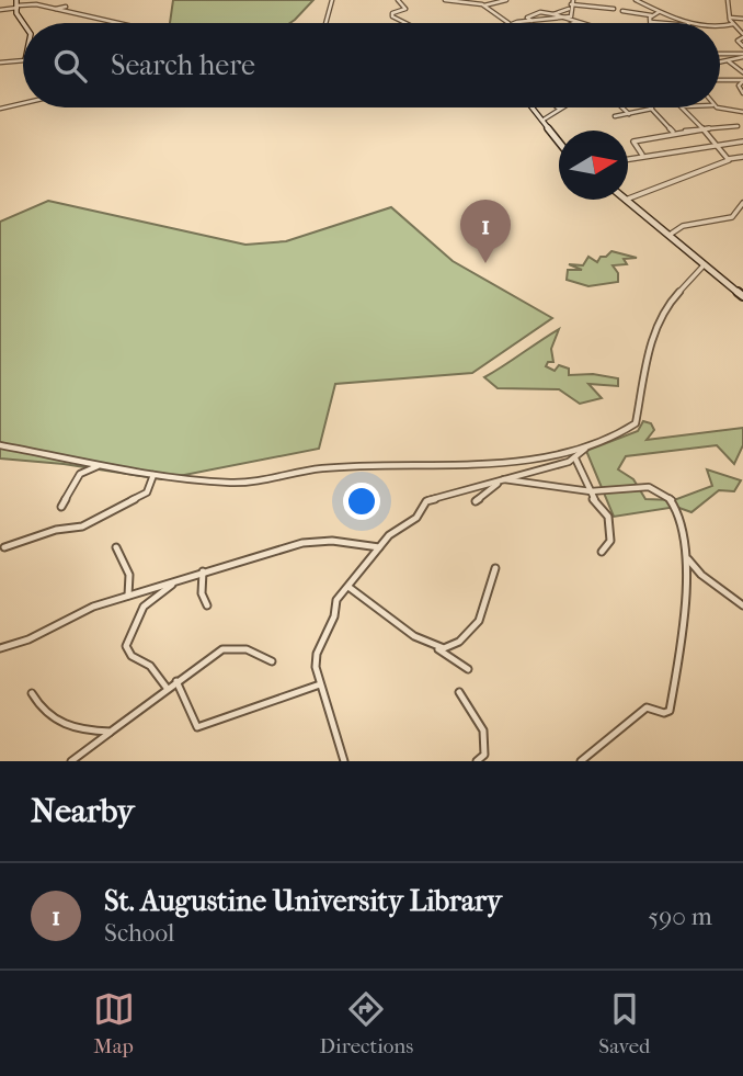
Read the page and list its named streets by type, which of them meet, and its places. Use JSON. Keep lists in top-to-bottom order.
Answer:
{
  "north": "right",
  "page": {
    "search": "Search here",
    "pins": "1",
    "heading": "Nearby",
    "list": [
      {
        "mark": "1",
        "name": "St. Augustine University Library",
        "note": "School",
        "value": "590 m"
      }
    ],
    "nav": ["Map", "Directions", "Saved"]
  }
}
